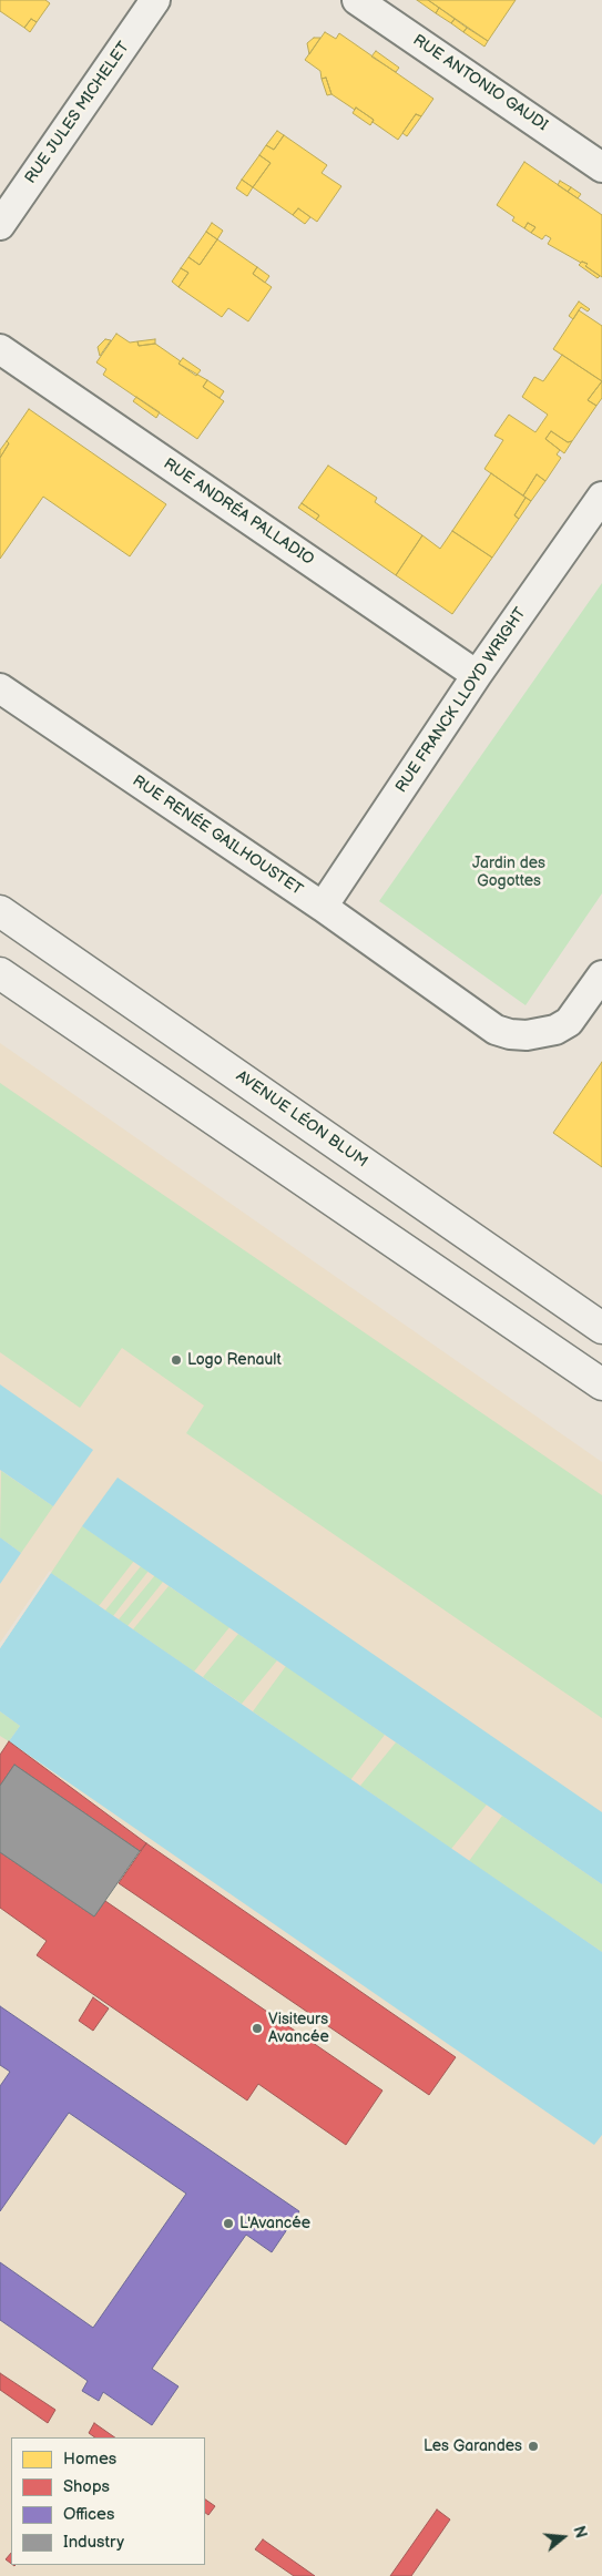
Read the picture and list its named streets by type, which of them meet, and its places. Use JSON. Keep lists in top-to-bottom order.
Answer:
{
  "streets": {
    "main road": ["AVENUE LÉON BLUM"],
    "street": [
      "RUE ANTONIO GAUDI",
      "RUE JULES MICHELET",
      "RUE ANDRÉA PALLADIO",
      "RUE FRANCK LLOYD WRIGHT",
      "RUE RENÉE GAILHOUSTET"
    ]
  },
  "crossings": [
    ["RUE ANDRÉA PALLADIO", "RUE FRANCK LLOYD WRIGHT"],
    ["RUE FRANCK LLOYD WRIGHT", "RUE RENÉE GAILHOUSTET"]
  ],
  "parks": ["Jardin des Gogottes"],
  "places": [
    "Logo Renault",
    "Visiteurs Avancée",
    "L'Avancée",
    "Les Garandes"
  ],
  "legend": [
    "Homes",
    "Shops",
    "Offices",
    "Industry"
  ],
  "north": "right"
}
